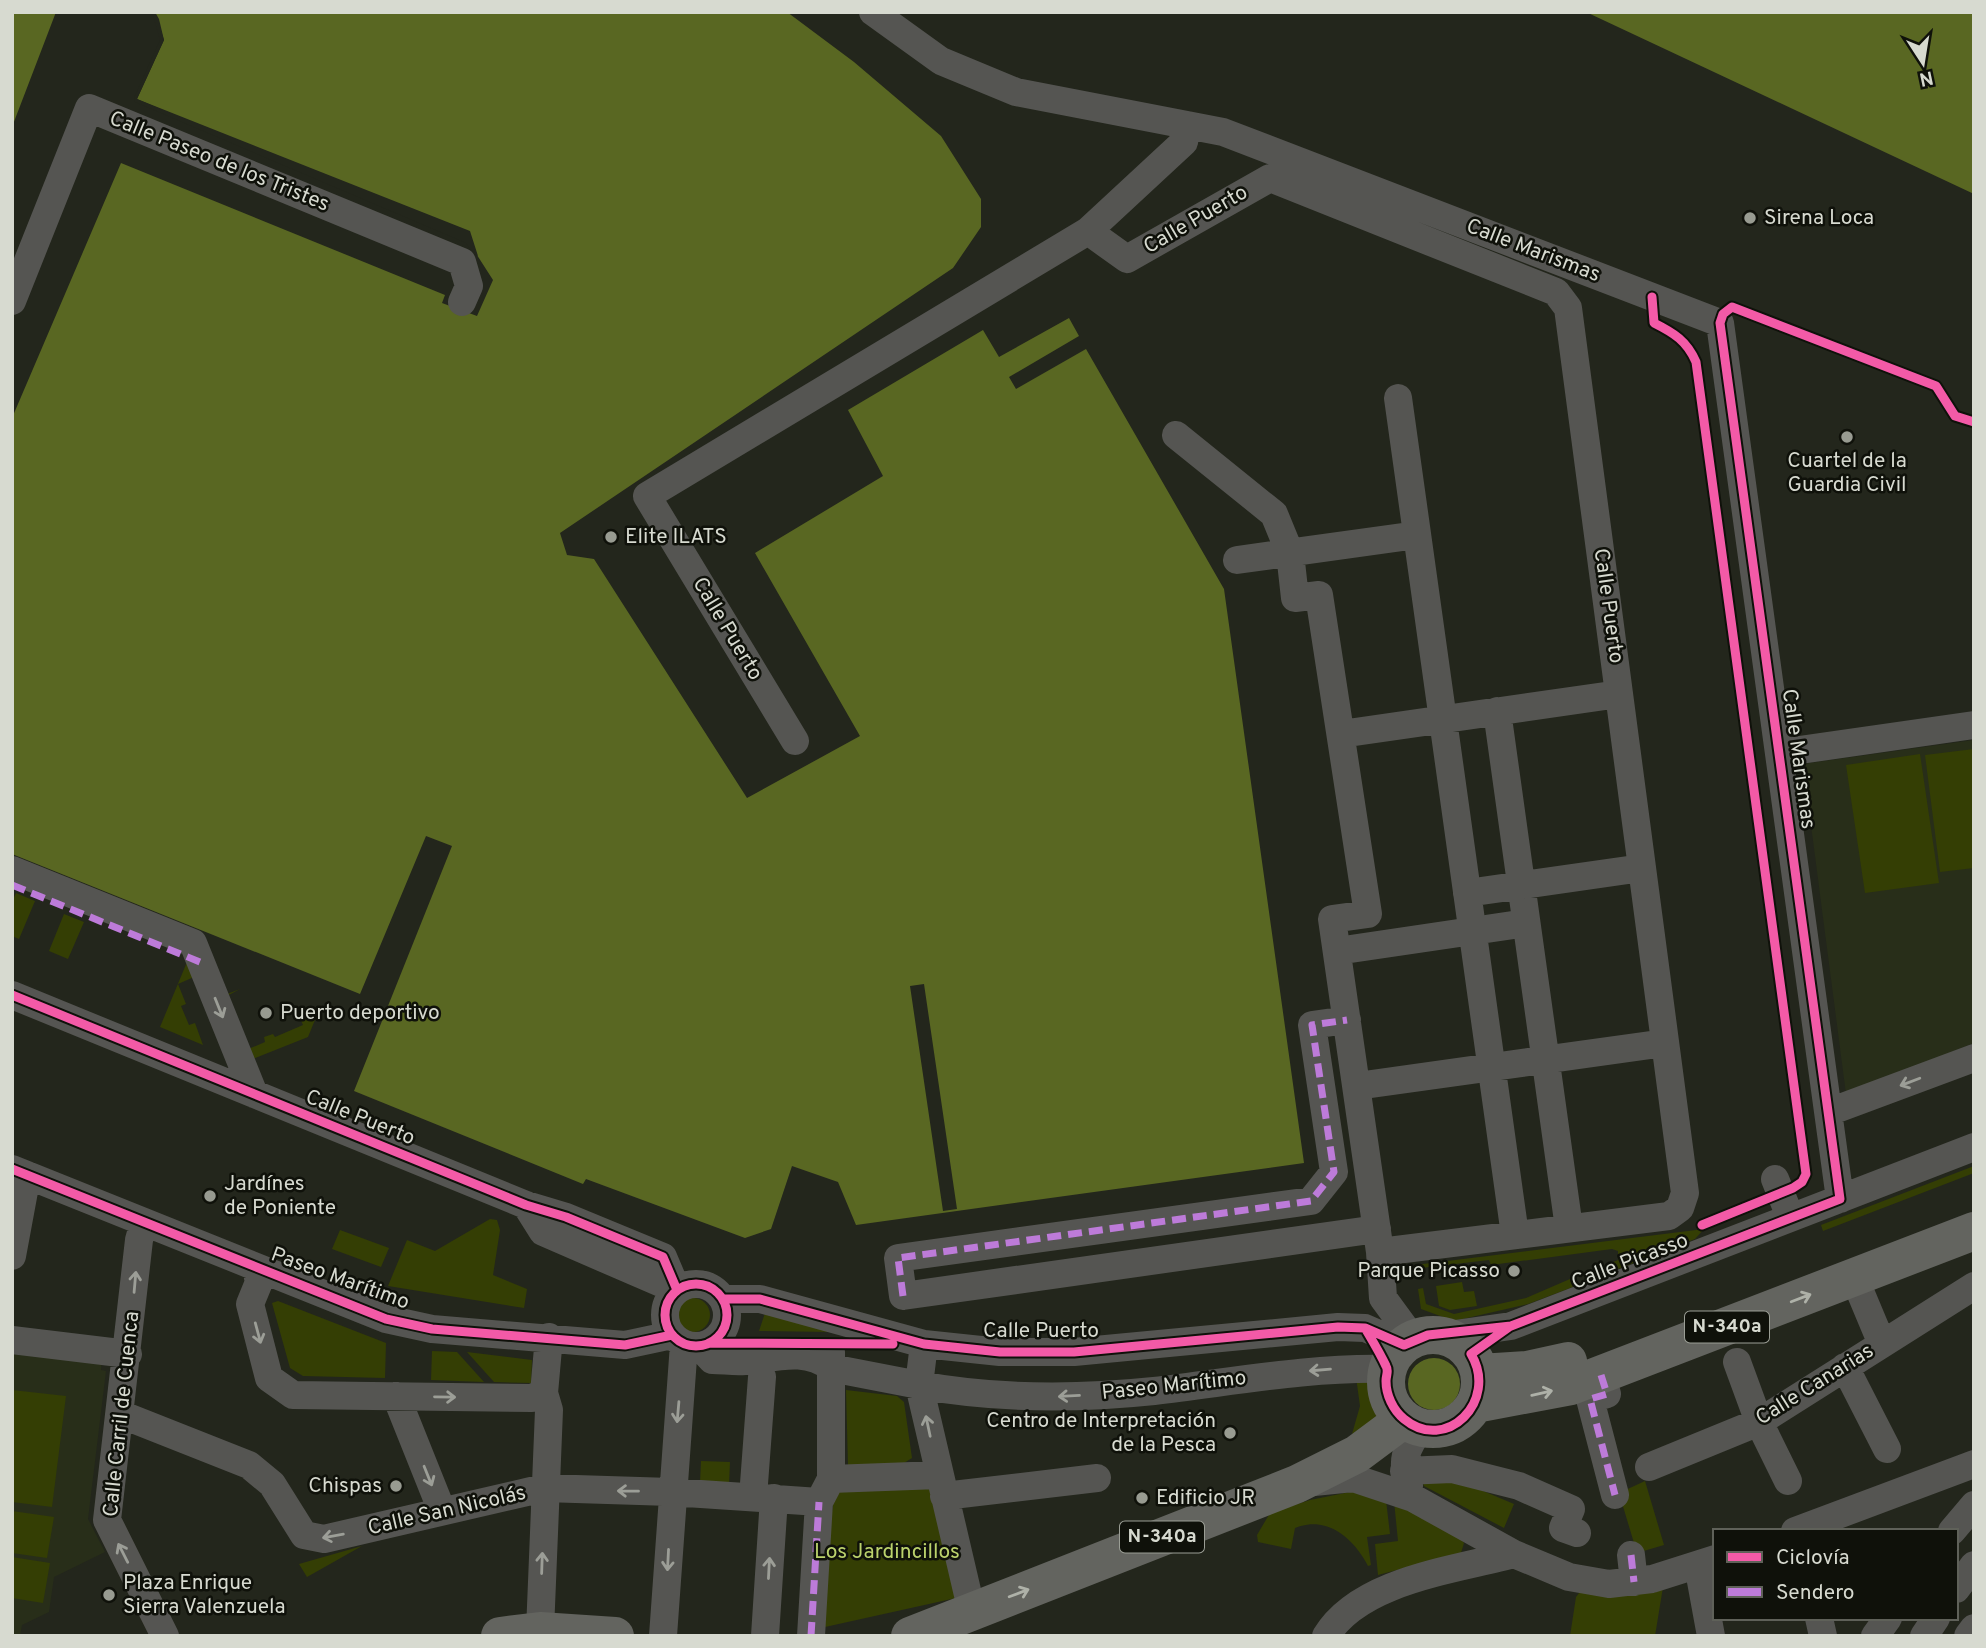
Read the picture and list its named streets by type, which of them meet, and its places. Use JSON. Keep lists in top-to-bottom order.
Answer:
{
  "streets": {
    "highway": ["N-340a"],
    "street": [
      "Calle Paseo de los Tristes",
      "Calle Puerto",
      "Calle Marismas",
      "Calle Picasso",
      "Paseo Marítimo",
      "Calle Canarias",
      "Calle Carril de Cuenca",
      "Calle San Nicolás"
    ]
  },
  "crossings": [
    ["Calle Puerto", "Calle Picasso"],
    ["Calle Puerto", "Paseo Marítimo"],
    ["Calle Puerto", "N-340a"],
    ["Calle Marismas", "Calle Picasso"],
    ["Calle Picasso", "Paseo Marítimo"],
    ["Calle Picasso", "N-340a"],
    ["Paseo Marítimo", "N-340a"],
    ["Paseo Marítimo", "Calle Carril de Cuenca"],
    ["Calle Carril de Cuenca", "Calle San Nicolás"]
  ],
  "one_way": ["Calle Carril de Cuenca", "Calle San Nicolás"],
  "parks": ["Los Jardincillos"],
  "places": [
    "Sirena Loca",
    "Cuartel de la Guardia Civil",
    "Elite ILATS",
    "Puerto deportivo",
    "Jardínes de Poniente",
    "Parque Picasso",
    "Centro de Interpretación de la Pesca",
    "Chispas",
    "Edificio JR",
    "Plaza Enrique Sierra Valenzuela"
  ],
  "legend": ["Ciclovía", "Sendero"],
  "north": "bottom"
}
